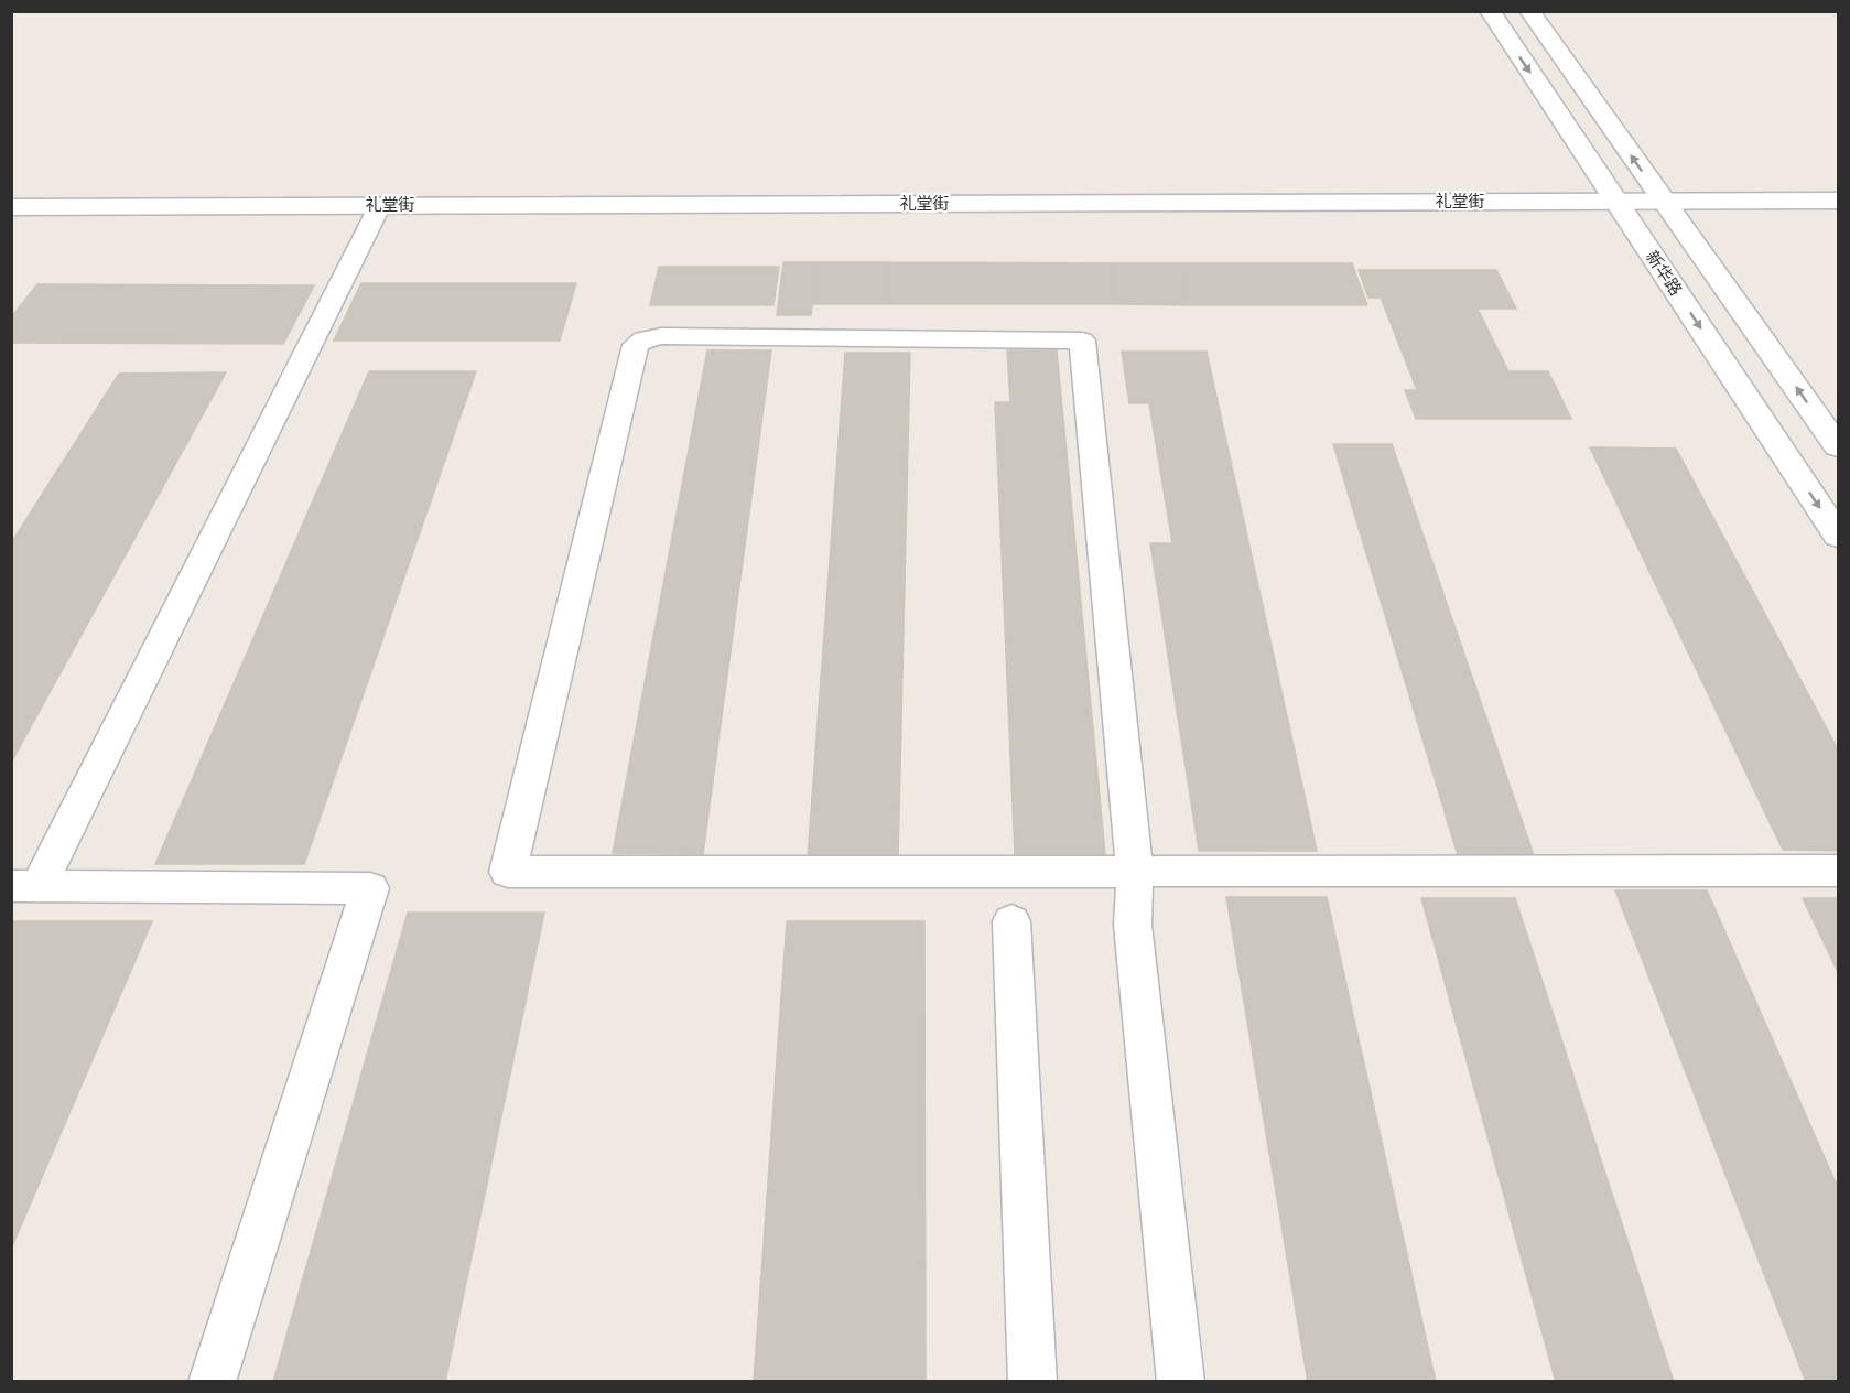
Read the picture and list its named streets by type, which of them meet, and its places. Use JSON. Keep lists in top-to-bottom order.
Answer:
{
  "streets": {
    "street": ["礼堂街", "新华路"]
  },
  "crossings": [
    ["礼堂街", "新华路"]
  ]
}
